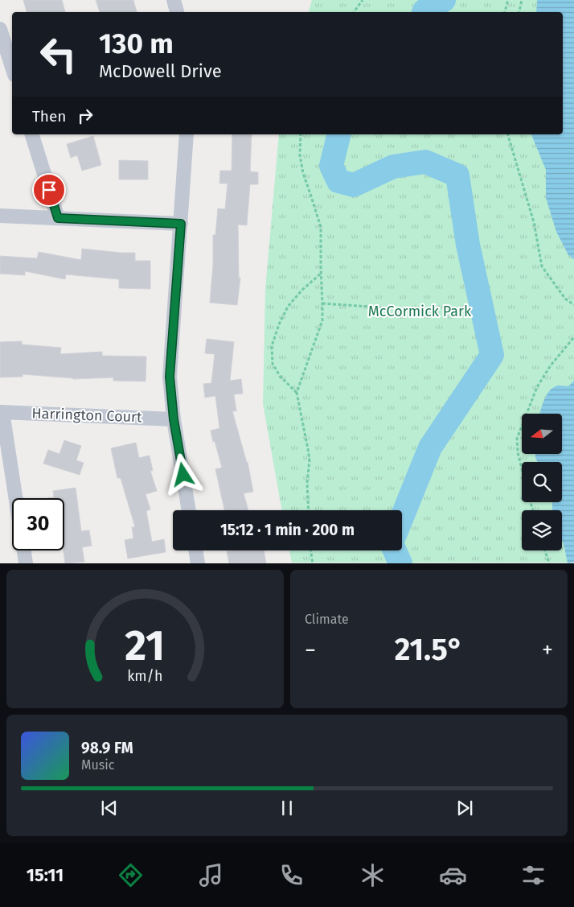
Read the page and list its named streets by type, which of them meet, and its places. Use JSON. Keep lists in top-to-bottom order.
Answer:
{
  "streets": {
    "street": ["Harrington Court"]
  },
  "parks": ["McCormick Park"],
  "north": "left",
  "page": {
    "turn": ["130 m", "McDowell Drive"],
    "then": "Then",
    "limit": "30",
    "trip": "15:12 · 1 min · 200 m",
    "tile": "Climate",
    "heat": ["−", "21.5°", "+"],
    "song": ["98.9 FM", "Music"],
    "tabs": "15:11",
    "gauge": ["21", "km/h"]
  }
}
